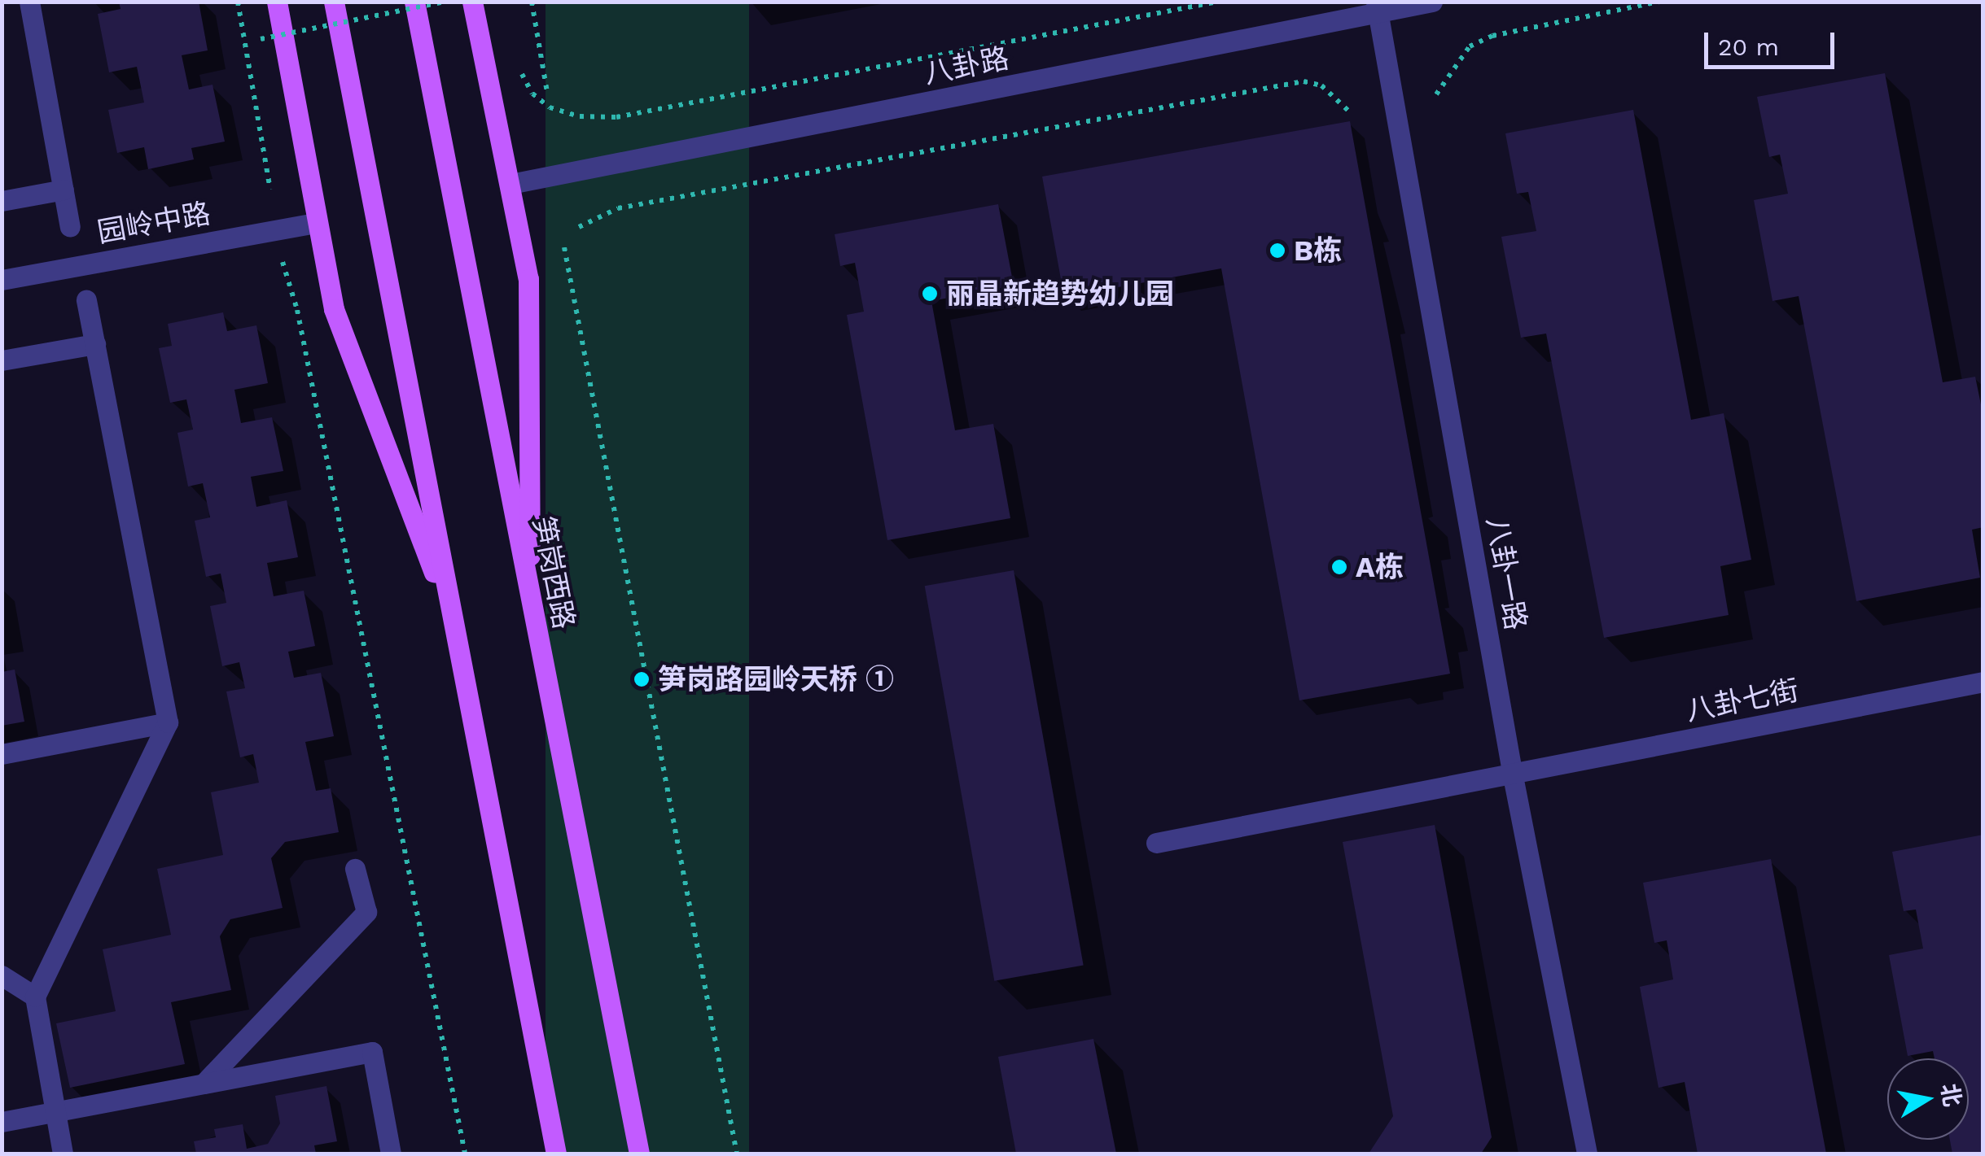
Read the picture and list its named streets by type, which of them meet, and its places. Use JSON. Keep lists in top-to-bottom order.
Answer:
{
  "streets": {
    "main road": ["笋岗西路"],
    "street": [
      "八卦路",
      "园岭中路",
      "八卦一路",
      "八卦七街"
    ]
  },
  "crossings": [
    ["八卦路", "八卦一路"],
    ["八卦一路", "八卦七街"]
  ],
  "places": [
    "B栋",
    "丽晶新趋势幼儿园",
    "A栋",
    "笋岗路园岭天桥 ①"
  ],
  "scale_bar": "20 m",
  "north": "right"
}
